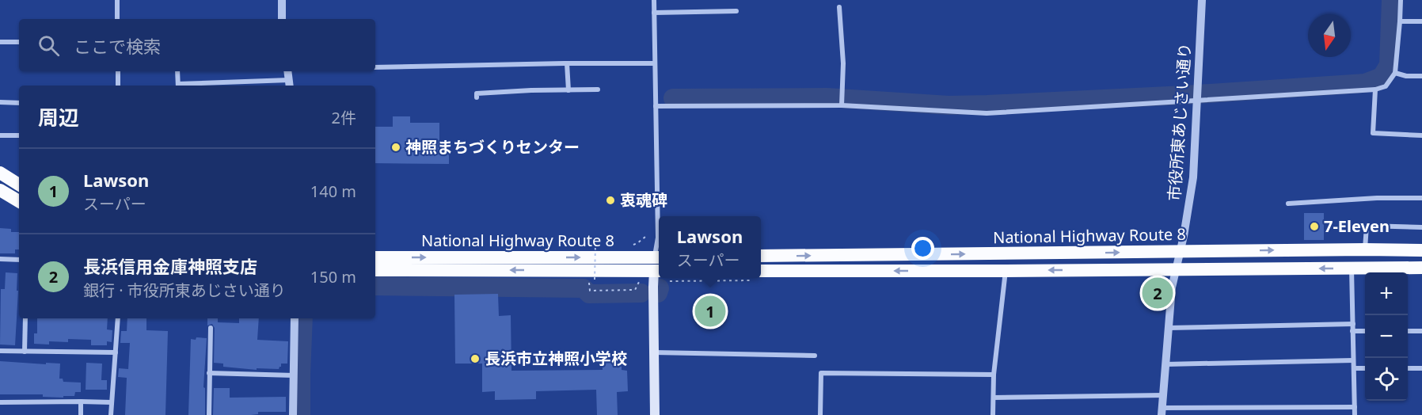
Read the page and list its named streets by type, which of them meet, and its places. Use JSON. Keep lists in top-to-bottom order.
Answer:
{
  "streets": {
    "highway": ["National Highway Route 8"],
    "street": ["市役所東あじさい通り"]
  },
  "crossings": [
    ["市役所東あじさい通り", "National Highway Route 8"]
  ],
  "places": [
    "神照まちづくりセンター",
    "衷魂碑",
    "7-Eleven",
    "長浜市立神照小学校"
  ],
  "north": "bottom",
  "page": {
    "search": "ここで検索",
    "heading": ["周辺", "2件"],
    "list": [
      {
        "mark": "1",
        "name": "Lawson",
        "note": "スーパー",
        "value": "140 m"
      },
      {
        "mark": "2",
        "name": "長浜信用金庫神照支店",
        "note": "銀行 · 市役所東あじさい通り",
        "value": "150 m"
      }
    ],
    "popup": ["Lawson", "スーパー"],
    "map_buttons": ["+", "−"],
    "pins": ["2", "1"]
  }
}
